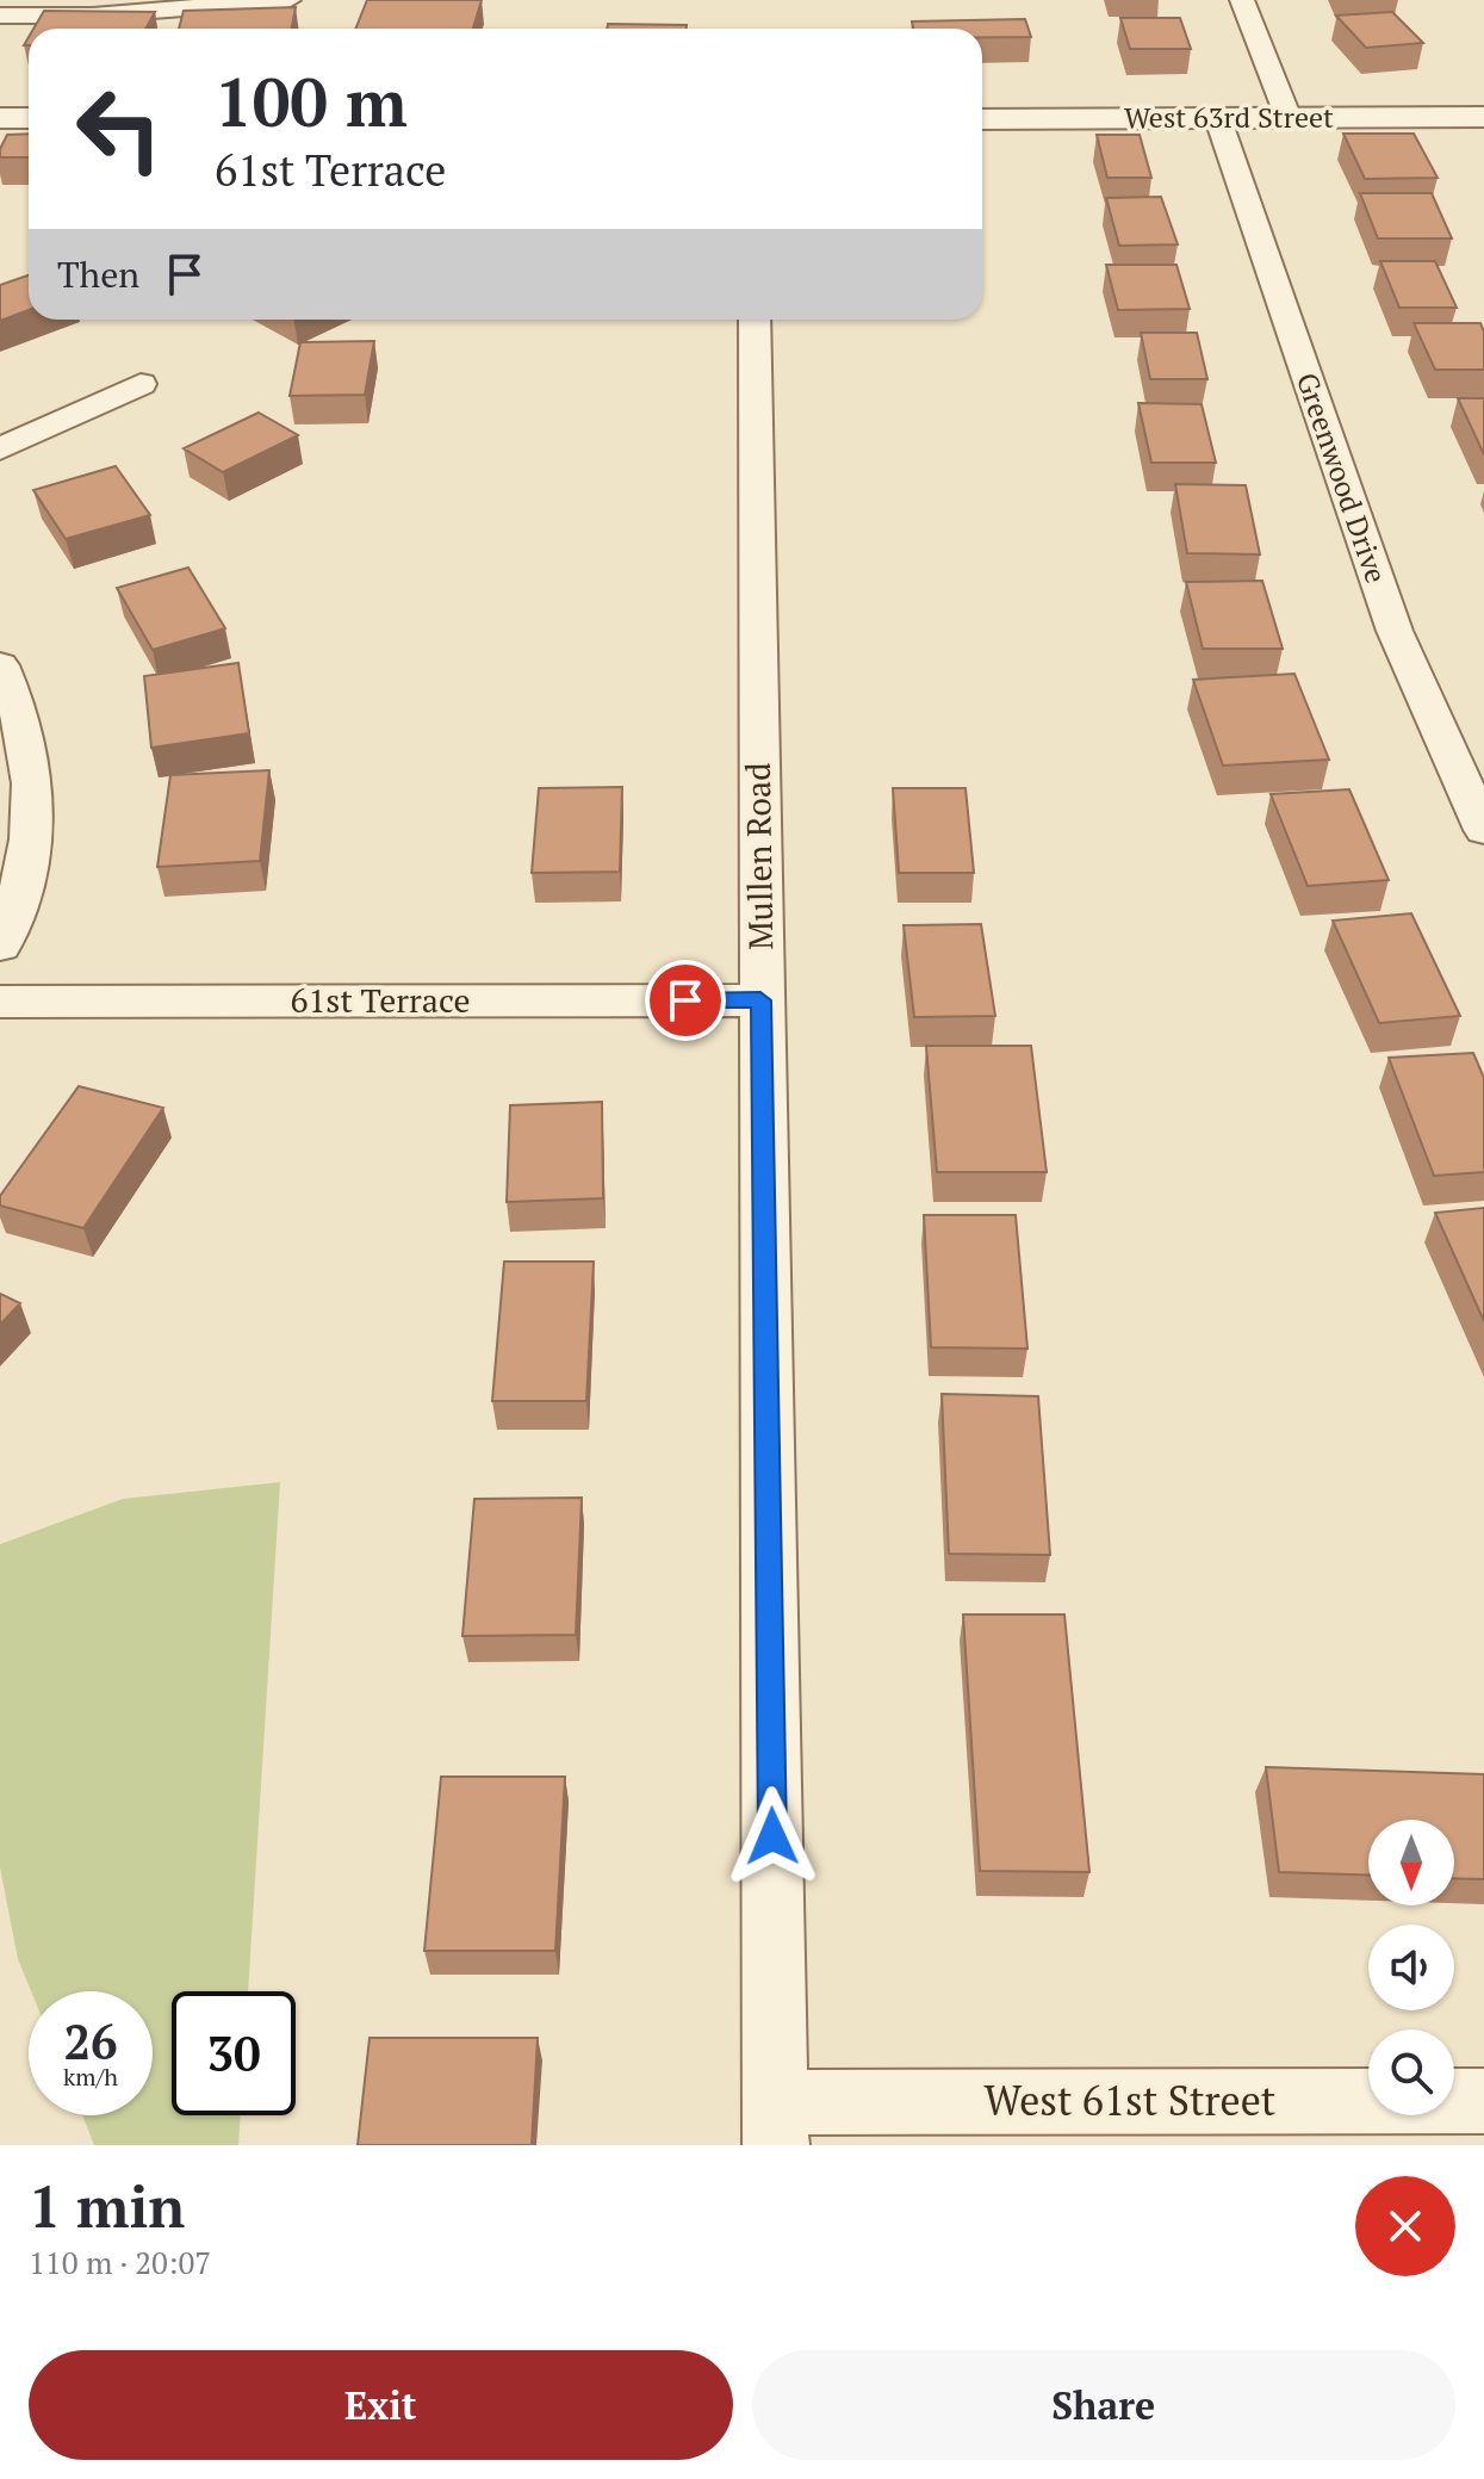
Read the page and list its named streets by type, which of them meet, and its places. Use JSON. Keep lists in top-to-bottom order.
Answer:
{
  "streets": {
    "street": [
      "West 63rd Street",
      "Greenwood Drive",
      "Mullen Road",
      "61st Terrace",
      "West 61st Street"
    ]
  },
  "crossings": [
    ["West 63rd Street", "Greenwood Drive"],
    ["Mullen Road", "61st Terrace"],
    ["Mullen Road", "West 61st Street"]
  ],
  "north": "bottom",
  "page": {
    "turn": ["100 m", "61st Terrace"],
    "then": "Then",
    "speed": "26 km/h",
    "limit": "30",
    "heading": ["1 min", "110 m · 20:07"],
    "buttons": ["Exit", "Share"]
  }
}
